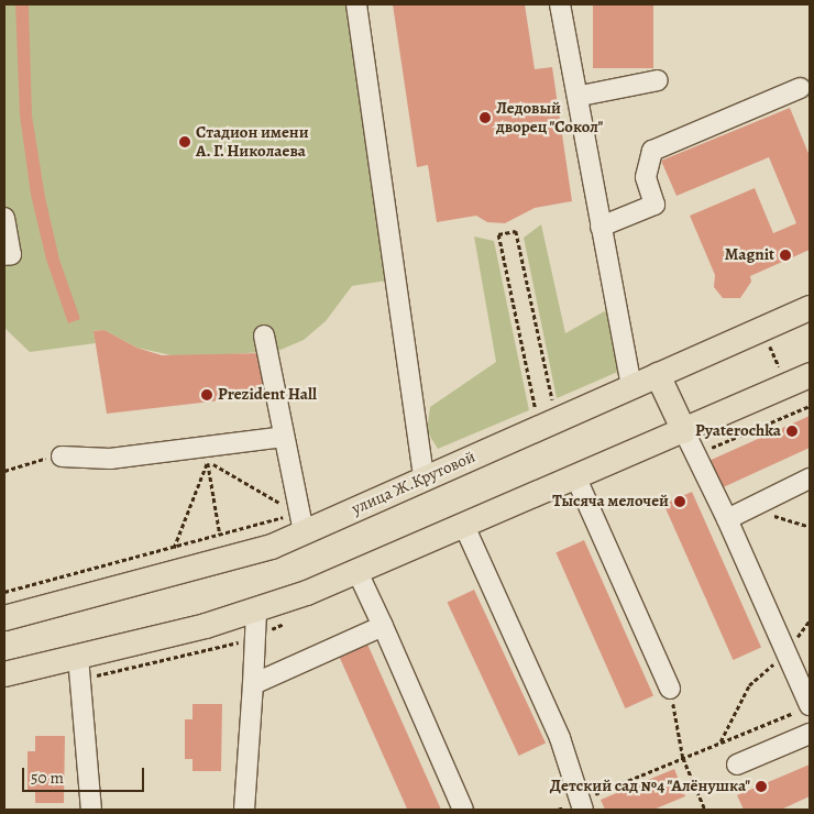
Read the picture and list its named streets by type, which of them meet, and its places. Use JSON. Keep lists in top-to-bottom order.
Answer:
{
  "streets": {
    "main road": ["улица Ж.Крутовой"]
  },
  "places": [
    "Ледовый дворец \"Сокол\"",
    "Стадион имени А. Г. Николаева",
    "Magnit",
    "Prezident Hall",
    "Pyaterochka",
    "Тысяча мелочей",
    "Детский сад №4 \"Алёнушка\""
  ],
  "scale_bar": "50 m"
}
